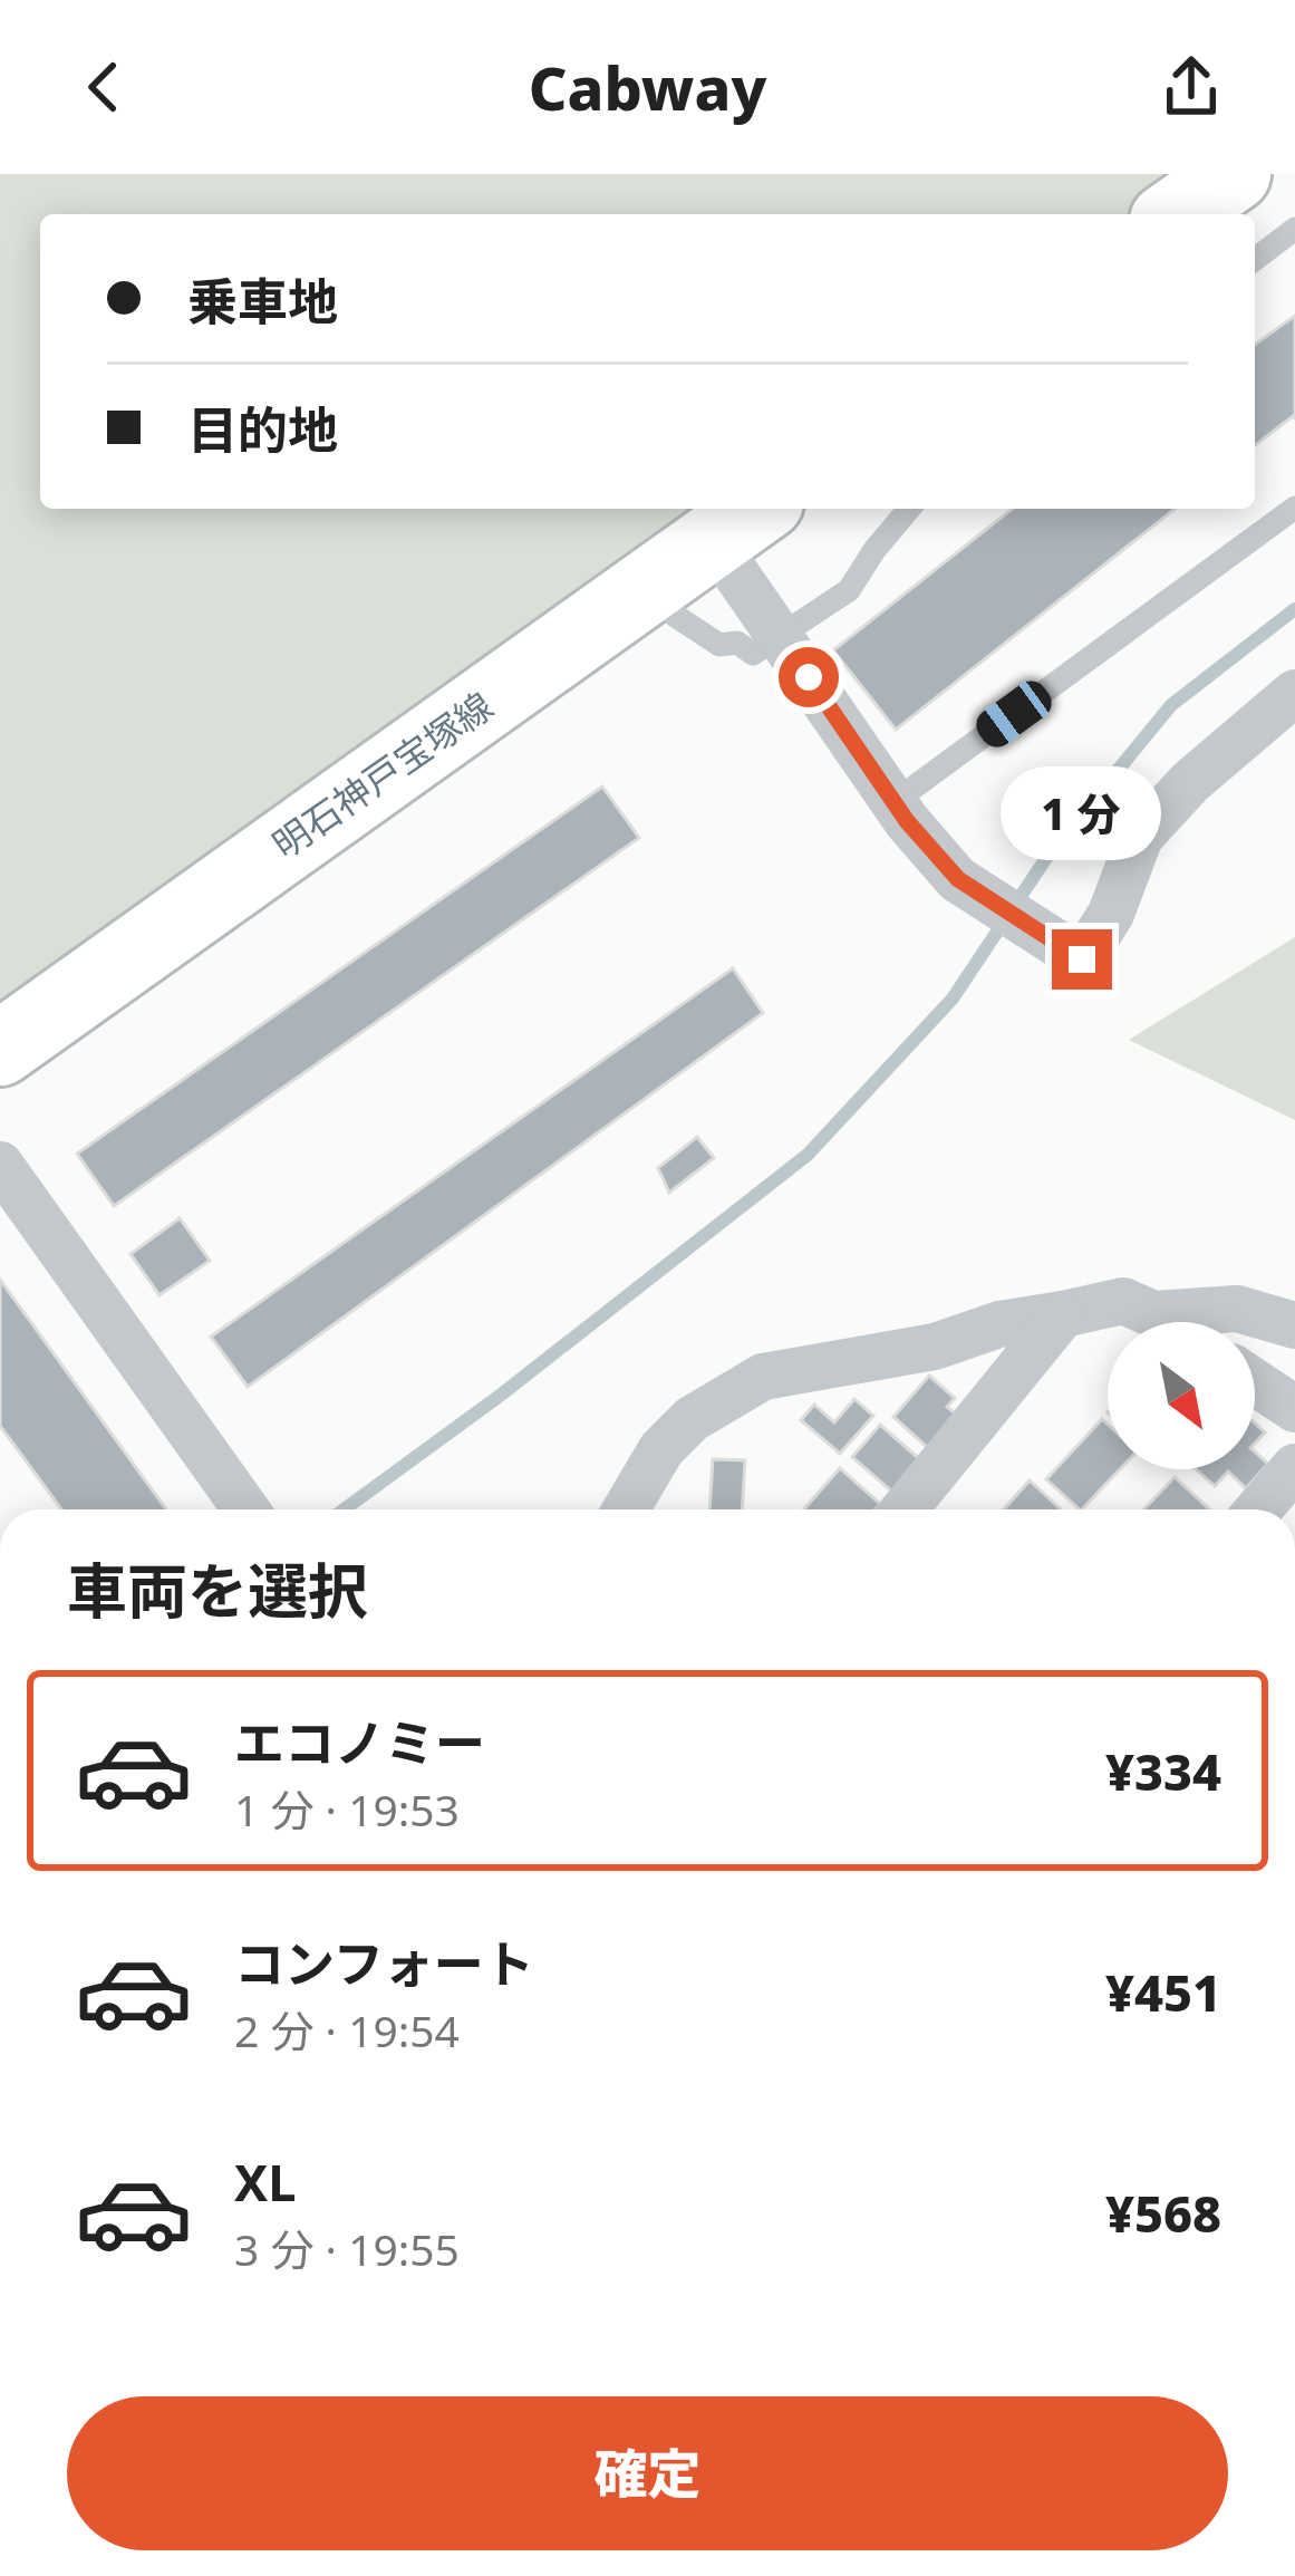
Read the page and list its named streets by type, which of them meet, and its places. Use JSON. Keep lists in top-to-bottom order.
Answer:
{
  "streets": {
    "main road": ["明石神戸宝塚線"]
  },
  "north": "bottom right",
  "page": {
    "header": "Cabway",
    "banner": ["乗車地", "目的地"],
    "bubble": "1 分",
    "heading": "車両を選択",
    "list": [
      {
        "name": "エコノミー",
        "note": "1 分 · 19:53",
        "value": "¥334"
      },
      {
        "name": "コンフォート",
        "note": "2 分 · 19:54",
        "value": "¥451"
      },
      {
        "name": "XL",
        "note": "3 分 · 19:55",
        "value": "¥568"
      }
    ],
    "buttons": "確定"
  }
}
